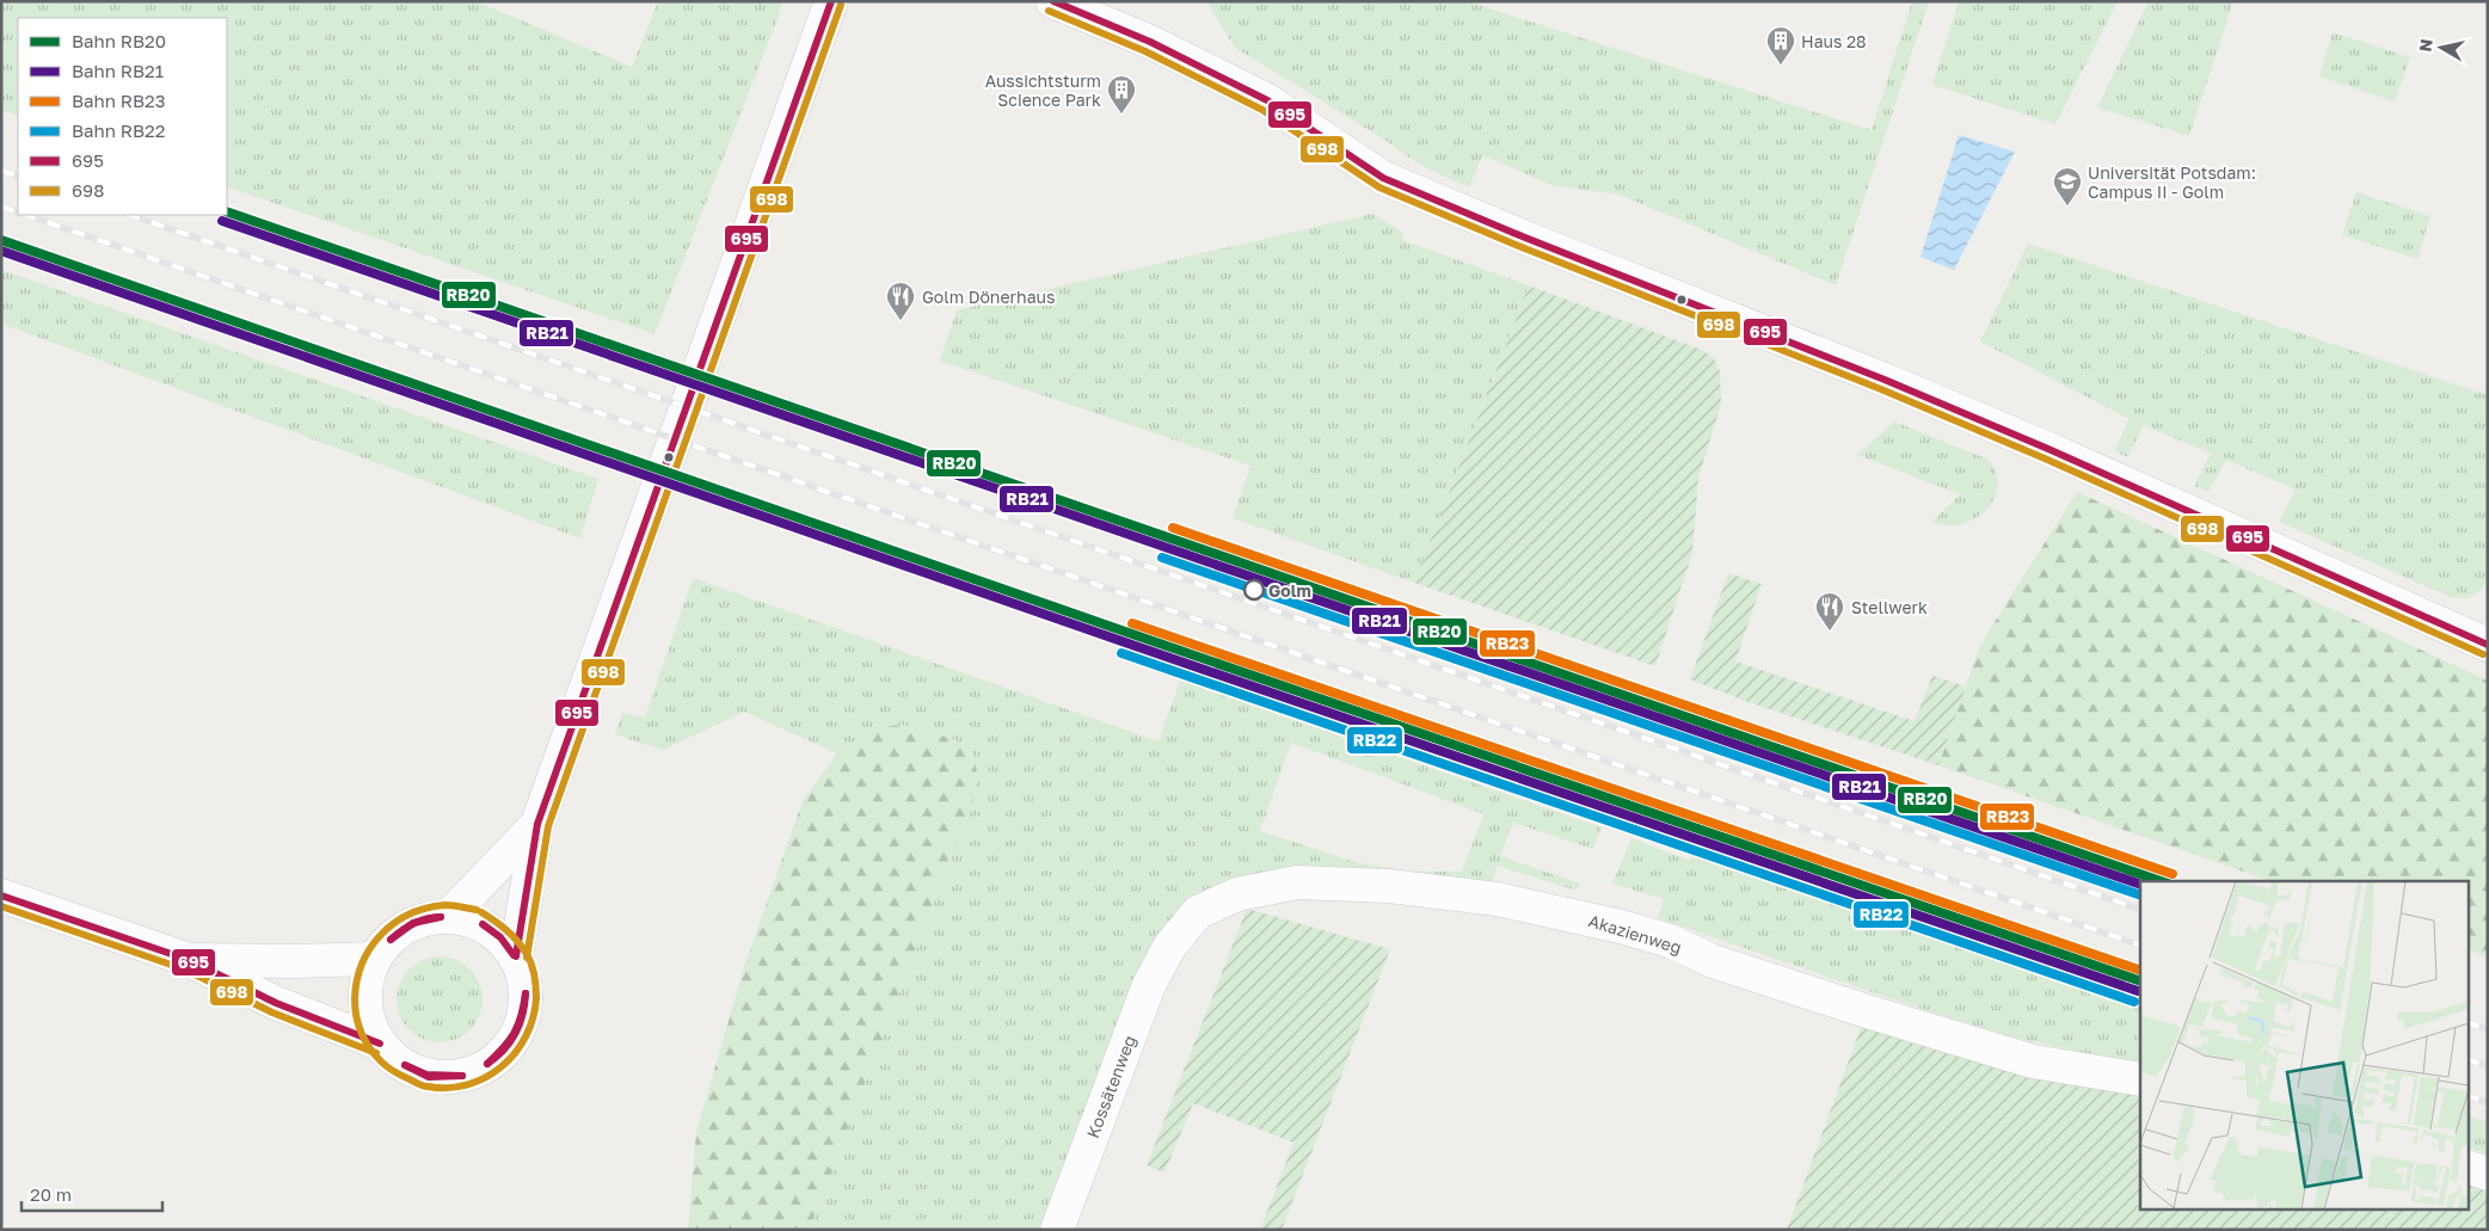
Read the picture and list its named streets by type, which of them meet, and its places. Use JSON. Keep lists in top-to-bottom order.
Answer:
{
  "streets": {
    "street": ["Akazienweg", "Kossätenweg"]
  },
  "crossings": [
    ["Akazienweg", "Kossätenweg"]
  ],
  "places": {
    "building": ["Haus 28", "Aussichtsturm Science Park"],
    "school or university": ["Universität Potsdam: Campus II - Golm"],
    "restaurant": ["Golm Dönerhaus", "Stellwerk"],
    "other": ["Golm"]
  },
  "lines": [
    "transit line 695",
    "transit line 698",
    "rail line RB20",
    "rail line RB21",
    "rail line RB23",
    "rail line RB22"
  ],
  "legend": [
    "Bahn RB20",
    "Bahn RB21",
    "Bahn RB23",
    "Bahn RB22",
    "695",
    "698"
  ],
  "scale_bar": "20 m",
  "north": "left"
}
